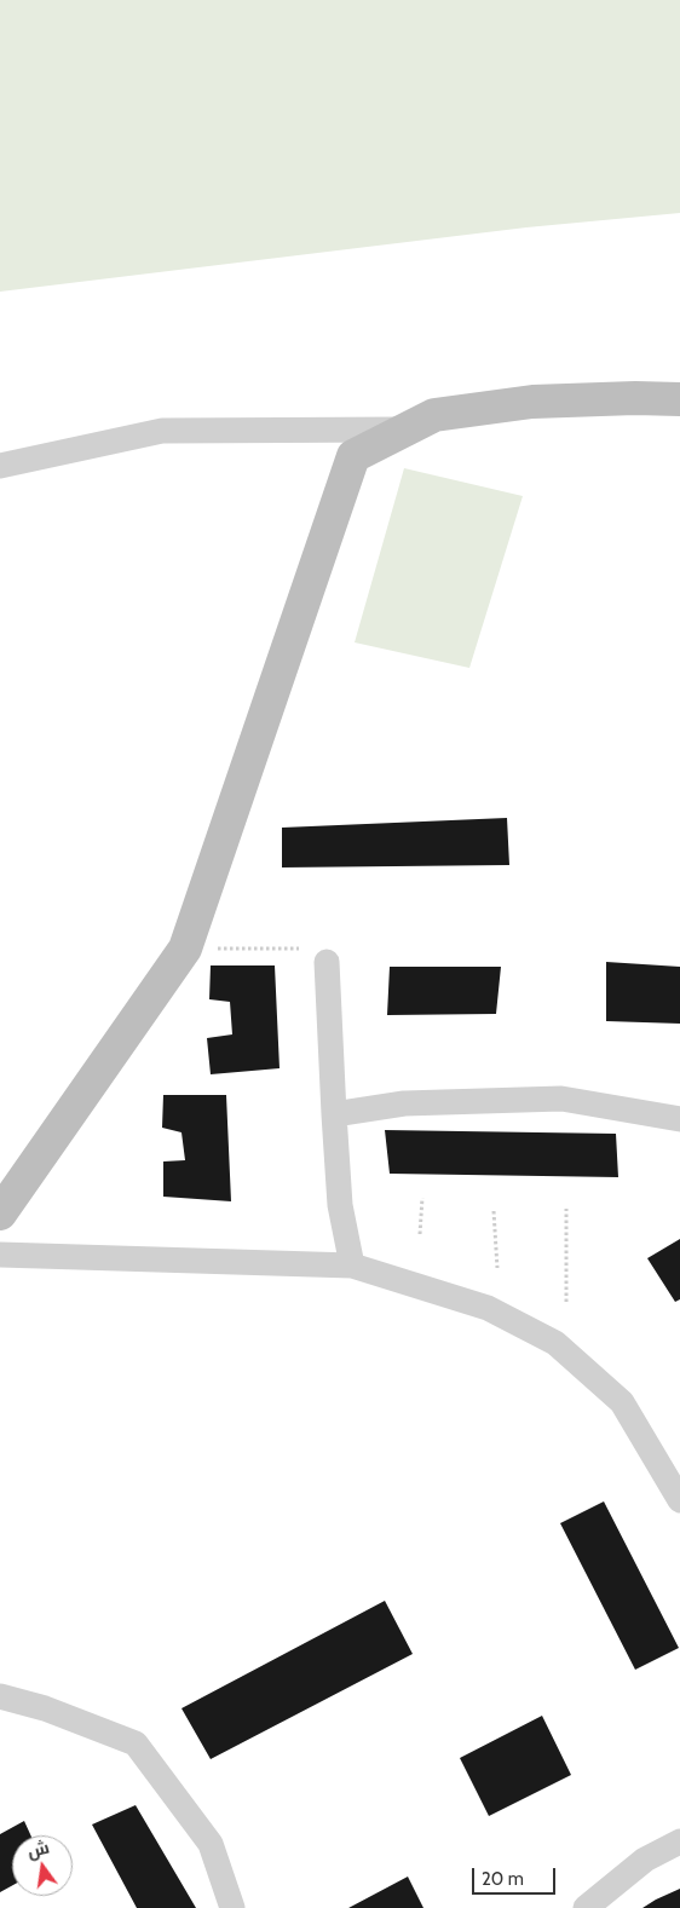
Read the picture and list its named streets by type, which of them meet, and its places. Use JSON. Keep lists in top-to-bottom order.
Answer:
{
  "scale_bar": "20 m",
  "north": "top"
}
